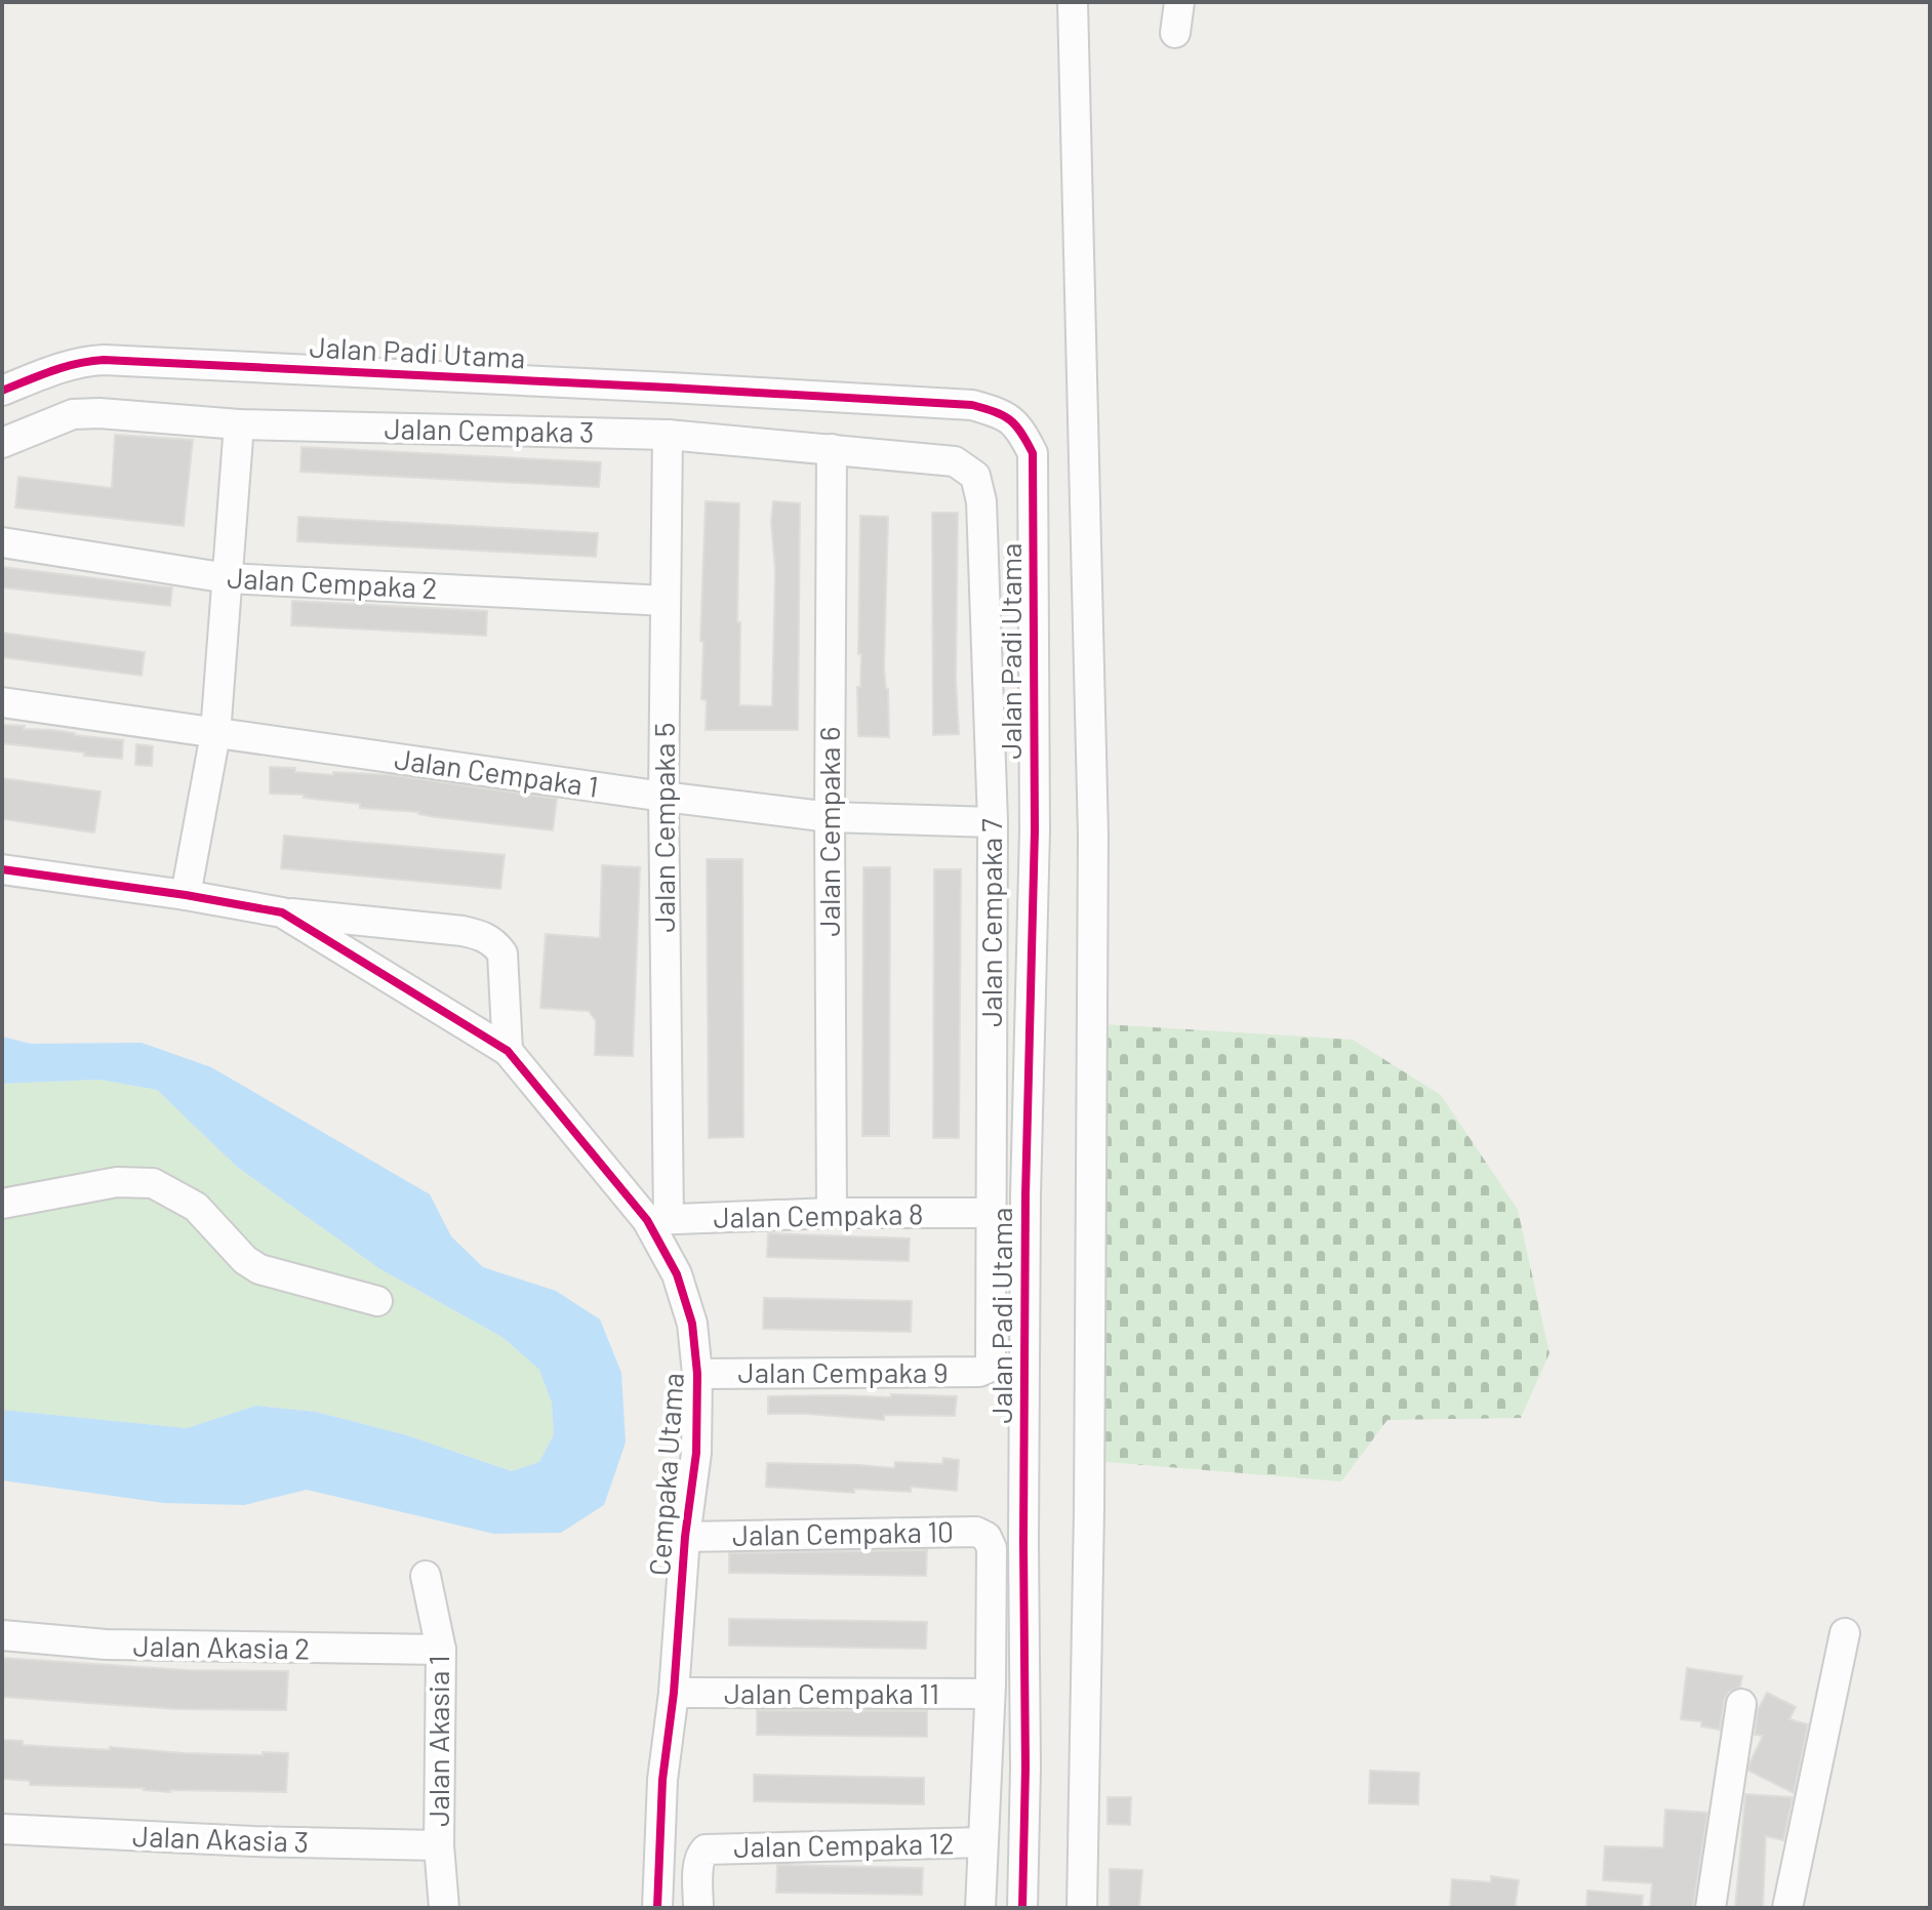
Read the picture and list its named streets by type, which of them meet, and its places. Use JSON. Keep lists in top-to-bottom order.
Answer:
{
  "streets": {
    "street": [
      "Jalan Padi Utama",
      "Jalan Cempaka 3",
      "Jalan Cempaka 2",
      "Jalan Cempaka 1",
      "Jalan Cempaka 5",
      "Jalan Cempaka 6",
      "Jalan Cempaka 7",
      "Jalan Cempaka 8",
      "Jalan Cempaka 9",
      "Cempaka Utama",
      "Jalan Cempaka 10",
      "Jalan Akasia 2",
      "Jalan Cempaka 11",
      "Jalan Akasia 1",
      "Jalan Akasia 3",
      "Jalan Cempaka 12"
    ]
  },
  "crossings": [
    ["Jalan Cempaka 3", "Jalan Cempaka 5"],
    ["Jalan Cempaka 3", "Jalan Cempaka 6"],
    ["Jalan Cempaka 3", "Jalan Cempaka 7"],
    ["Jalan Cempaka 2", "Jalan Cempaka 5"],
    ["Jalan Cempaka 1", "Jalan Cempaka 5"],
    ["Jalan Cempaka 1", "Jalan Cempaka 6"],
    ["Jalan Cempaka 1", "Jalan Cempaka 7"],
    ["Jalan Cempaka 5", "Jalan Cempaka 8"],
    ["Jalan Cempaka 5", "Cempaka Utama"],
    ["Jalan Cempaka 6", "Jalan Cempaka 8"],
    ["Jalan Cempaka 7", "Jalan Cempaka 8"],
    ["Jalan Cempaka 7", "Jalan Cempaka 9"],
    ["Jalan Cempaka 8", "Cempaka Utama"],
    ["Jalan Cempaka 9", "Cempaka Utama"],
    ["Cempaka Utama", "Jalan Cempaka 10"],
    ["Cempaka Utama", "Jalan Cempaka 11"],
    ["Jalan Cempaka 10", "Jalan Cempaka 11"],
    ["Jalan Akasia 2", "Jalan Akasia 1"],
    ["Jalan Akasia 1", "Jalan Akasia 3"]
  ]
}
